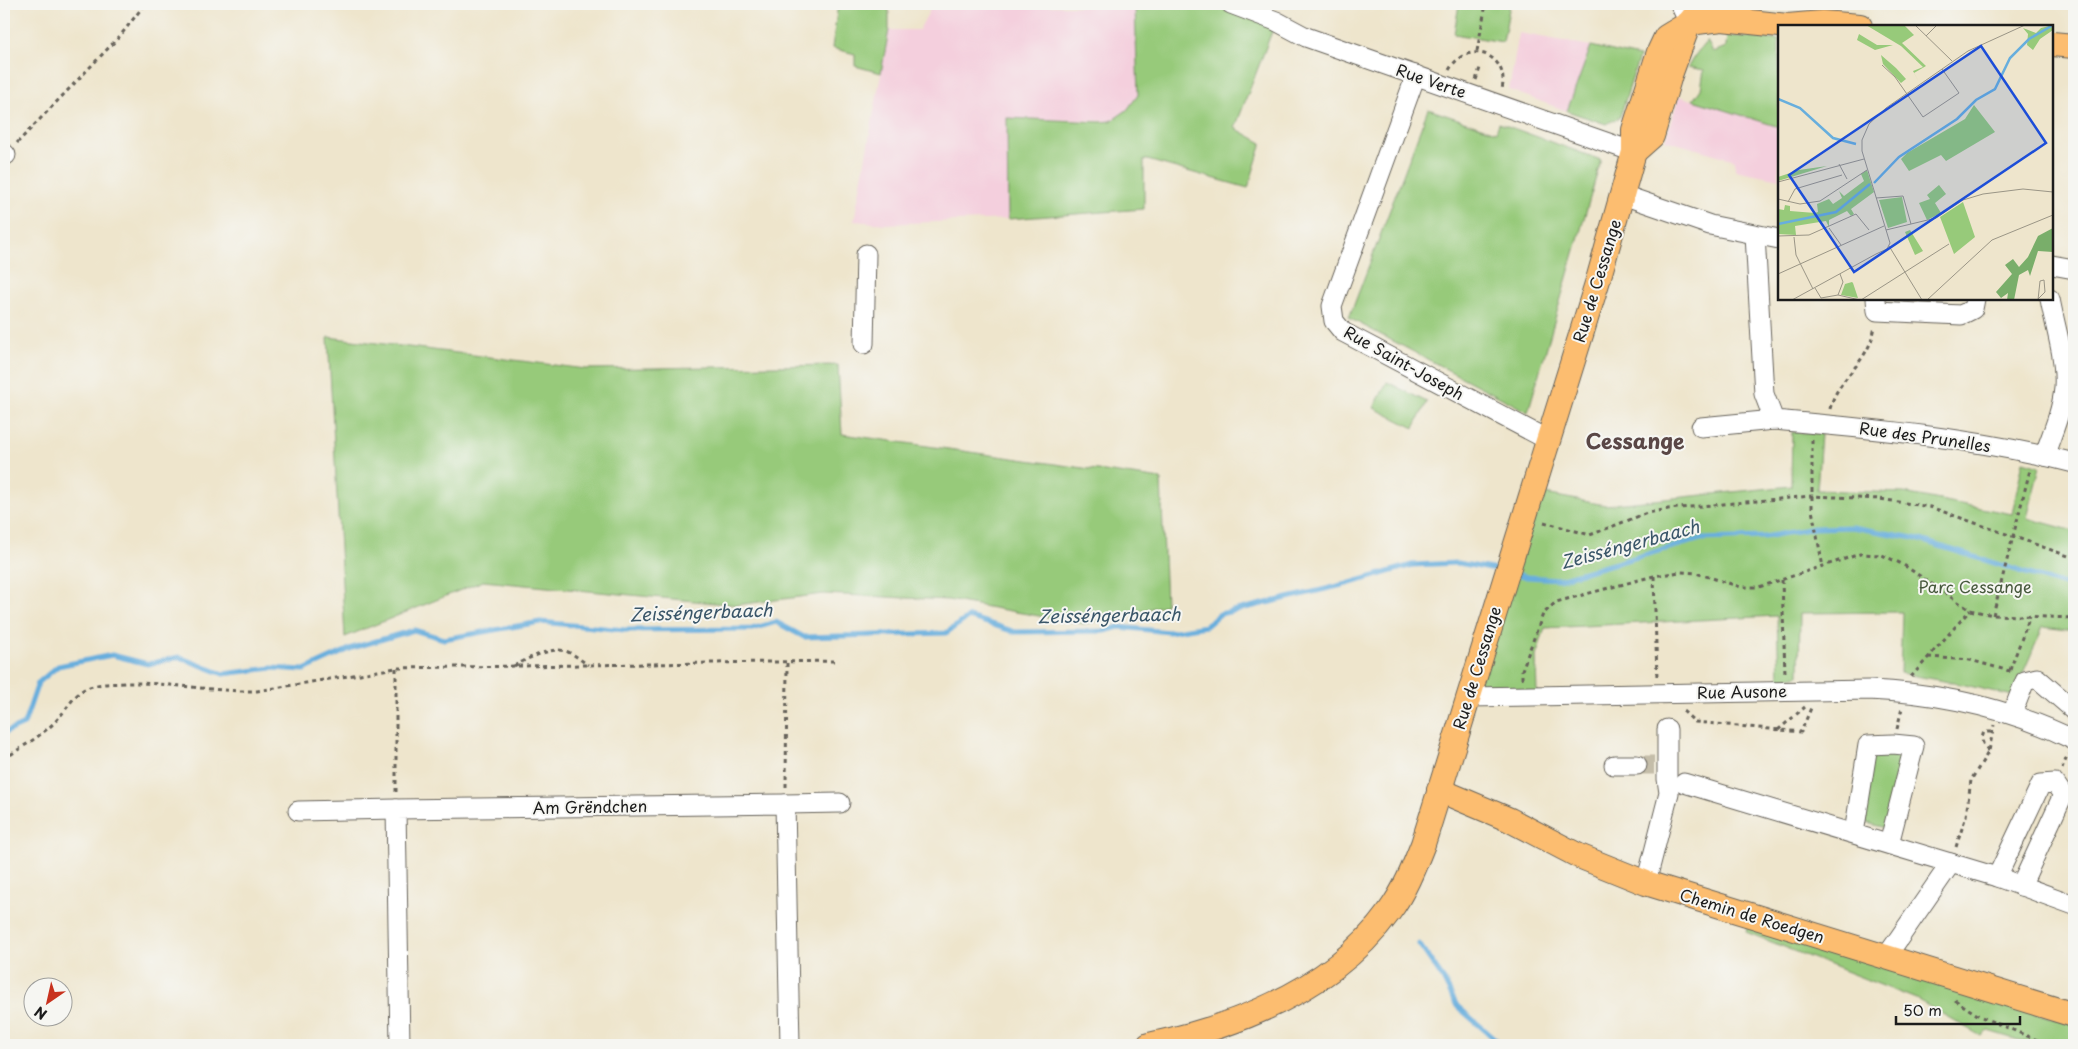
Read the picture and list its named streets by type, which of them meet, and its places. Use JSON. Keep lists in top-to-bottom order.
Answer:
{
  "streets": {
    "main road": ["Rue de Cessange", "Chemin de Roedgen"],
    "street": [
      "Rue Verte",
      "Rue Saint-Joseph",
      "Rue des Prunelles",
      "Rue Ausone",
      "Am Grëndchen"
    ]
  },
  "crossings": [
    ["Rue Verte", "Rue de Cessange"],
    ["Rue Verte", "Rue Saint-Joseph"],
    ["Rue de Cessange", "Rue Saint-Joseph"],
    ["Rue de Cessange", "Rue Ausone"],
    ["Rue de Cessange", "Chemin de Roedgen"]
  ],
  "districts": ["Cessange"],
  "water": ["Zeisséngerbaach"],
  "parks": ["Parc Cessange"],
  "scale_bar": "50 m",
  "north": "bottom left"
}
